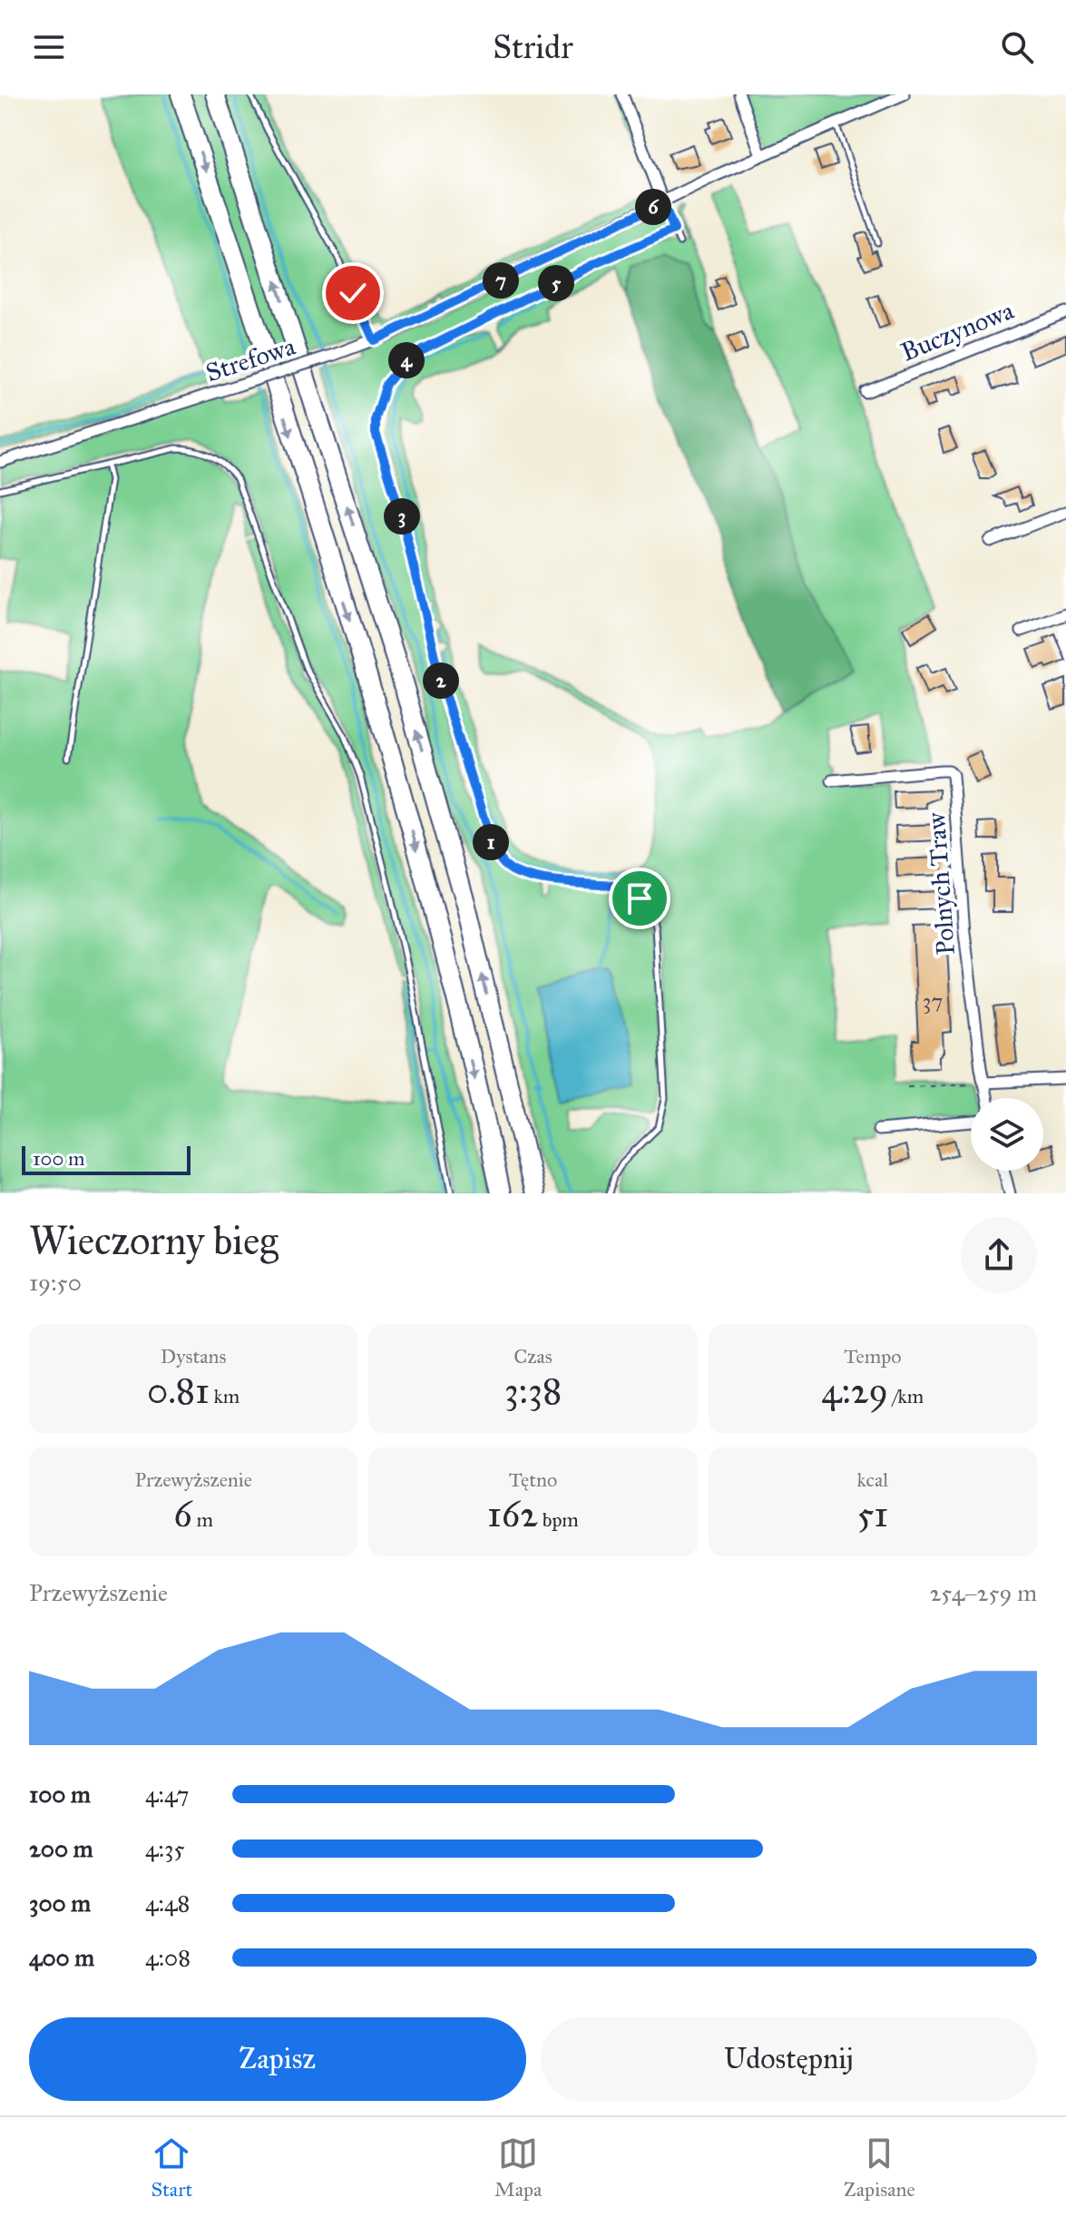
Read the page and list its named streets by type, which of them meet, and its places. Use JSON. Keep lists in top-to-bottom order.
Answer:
{
  "streets": {
    "street": ["Buczynowa", "Strefowa", "Polnych Traw"]
  },
  "house_numbers": ["37"],
  "scale_bar": "100 m",
  "page": {
    "header": "Stridr",
    "pins": [
      "6",
      "7",
      "5",
      "4",
      "3",
      "2",
      "1"
    ],
    "scale": "100 m",
    "heading": ["Wieczorny bieg", "19:50"],
    "stats": [
      ["Dystans", "0.81 km"],
      ["Czas", "3:38"],
      ["Tempo", "4:29 /km"],
      ["Przewyższenie", "6 m"],
      ["Tętno", "162 bpm"],
      ["kcal", "51"]
    ],
    "chart": ["Przewyższenie", "254–259 m"],
    "list": [
      {
        "name": "100 m",
        "note": "4:47"
      },
      {
        "name": "200 m",
        "note": "4:35"
      },
      {
        "name": "300 m",
        "note": "4:48"
      },
      {
        "name": "400 m",
        "note": "4:08"
      }
    ],
    "buttons": ["Zapisz", "Udostępnij"],
    "tabs": ["Start", "Mapa", "Zapisane"]
  }
}
